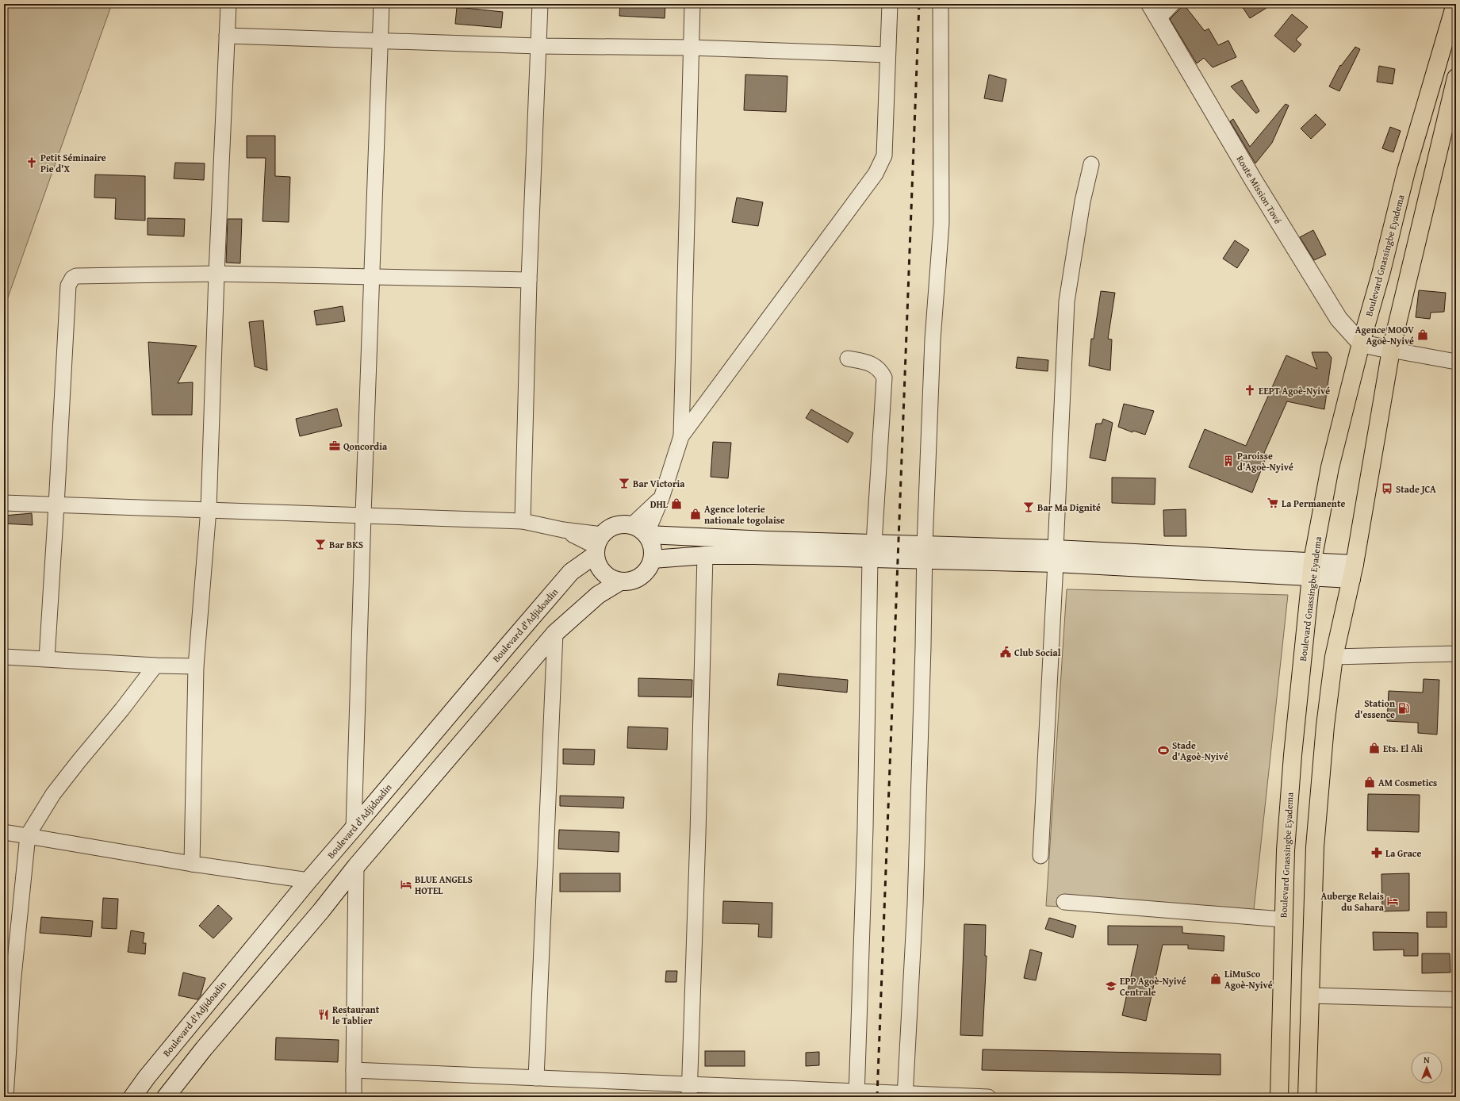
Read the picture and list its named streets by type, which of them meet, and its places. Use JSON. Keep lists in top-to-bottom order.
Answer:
{
  "streets": {
    "highway": ["Boulevard Gnassingbe Eyadema"],
    "main road": ["Route Mission Tové", "Boulevard d'Adjidoadin"]
  },
  "crossings": [
    ["Route Mission Tové", "Boulevard Gnassingbe Eyadema"]
  ],
  "places": {
    "church": ["Petit Séminaire Pie d'X", "EEPT Agoè-Nyivé"],
    "shop": [
      "Agence MOOV Agoè-Nyivé",
      "DHL",
      "Agence loterie nationale togolaise",
      "Ets. El Ali",
      "AM Cosmetics",
      "LiMuSco Agoè-Nyivé"
    ],
    "office": ["Qoncordia"],
    "building": ["Paroisse d'Agoè-Nyivé"],
    "bar": ["Bar Victoria", "Bar Ma Dignité", "Bar BKS"],
    "bus stop": ["Stade JCA"],
    "supermarket": ["La Permanente"],
    "public building": ["Club Social"],
    "fuel station": ["Station d'essence"],
    "sports": ["Stade d'Agoè-Nyivé"],
    "pharmacy": ["La Grace"],
    "hotel": ["BLUE ANGELS HOTEL", "Auberge Relais du Sahara"],
    "school or university": ["EPP Agoè-Nyivé Centrale"],
    "restaurant": ["Restaurant le Tablier"]
  },
  "north": "top"
}
